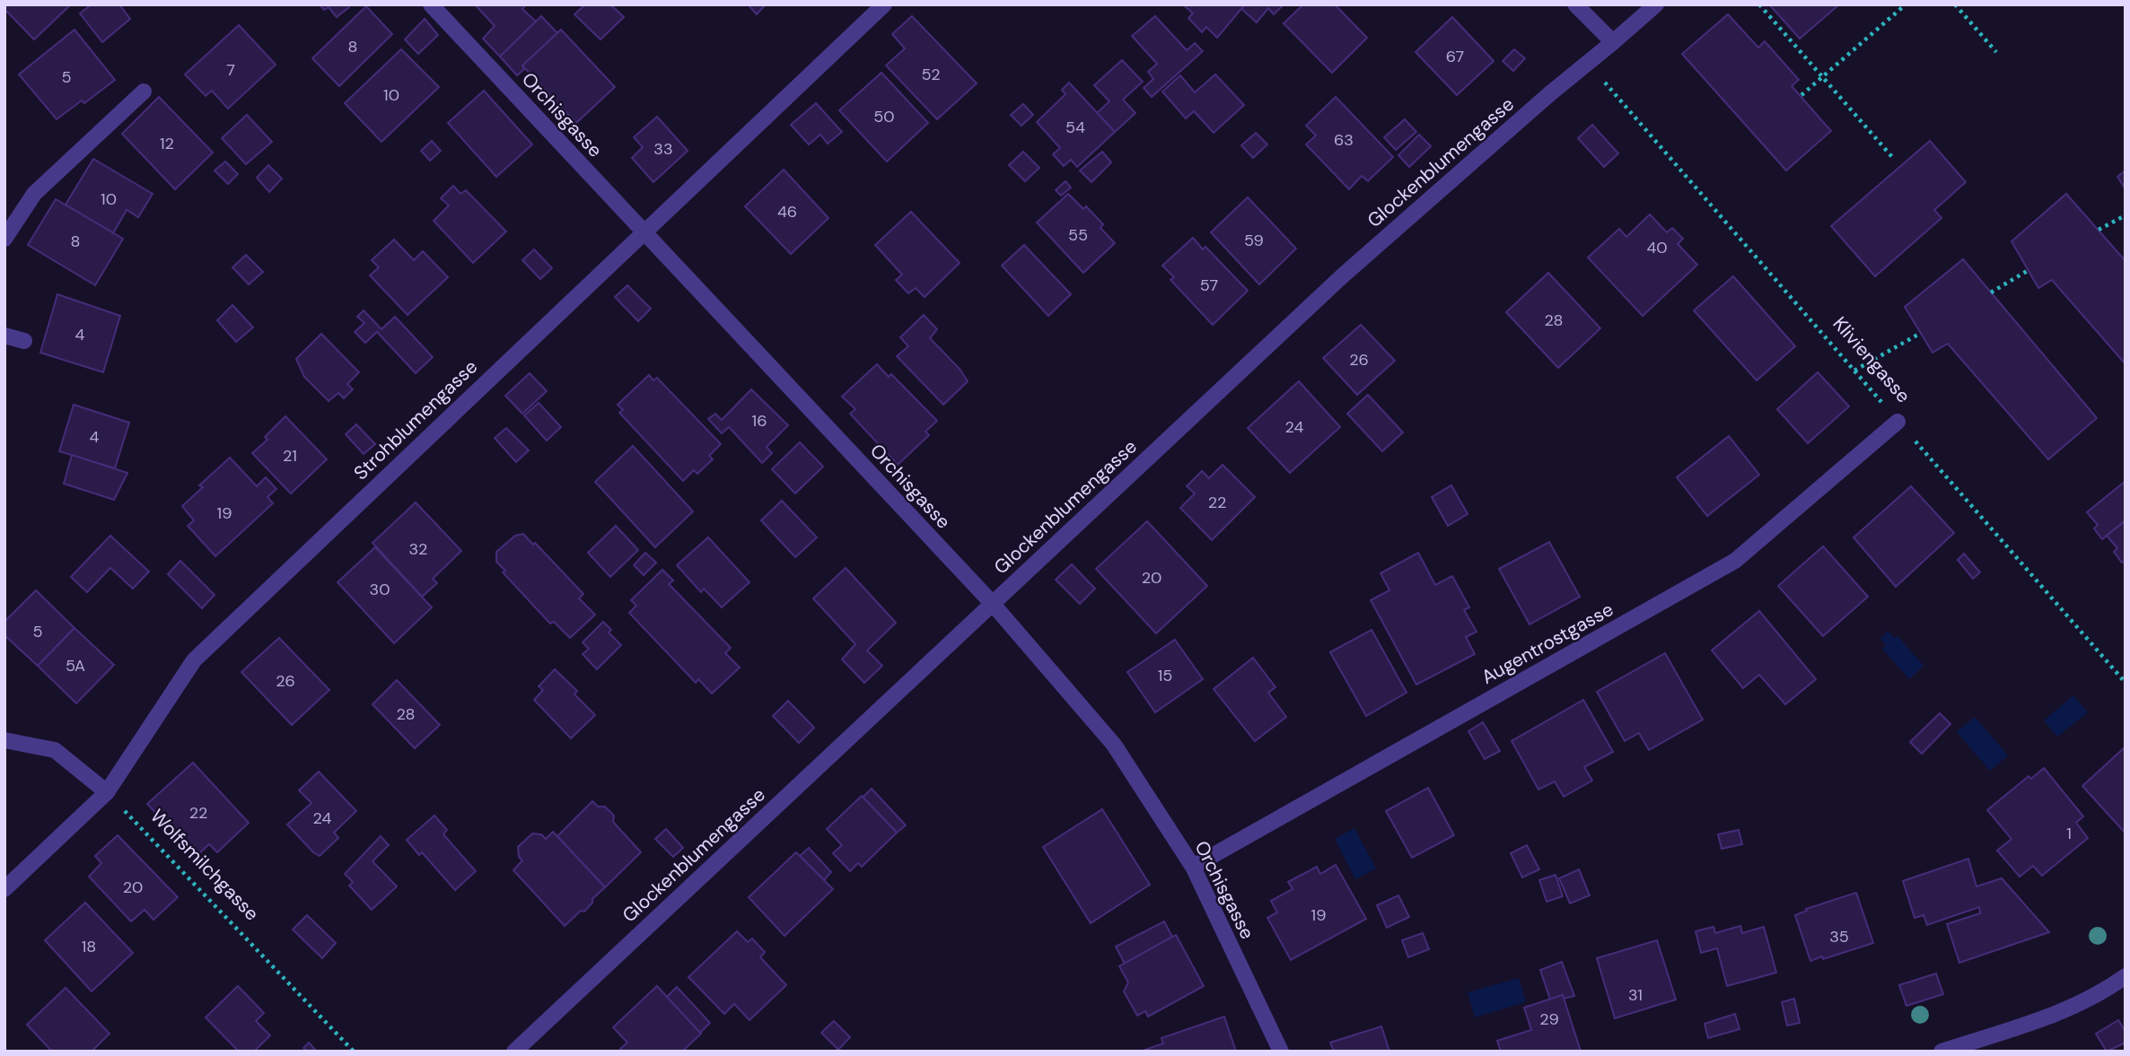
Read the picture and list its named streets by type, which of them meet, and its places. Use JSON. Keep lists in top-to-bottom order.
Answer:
{
  "streets": {
    "street": [
      "Orchisgasse",
      "Glockenblumengasse",
      "Strohblumengasse",
      "Augentrostgasse"
    ],
    "path": ["Kliviengasse", "Wolfsmilchgasse"]
  },
  "crossings": [
    ["Orchisgasse", "Glockenblumengasse"],
    ["Orchisgasse", "Strohblumengasse"],
    ["Orchisgasse", "Augentrostgasse"],
    ["Glockenblumengasse", "Kliviengasse"],
    ["Kliviengasse", "Augentrostgasse"],
    ["Strohblumengasse", "Wolfsmilchgasse"]
  ],
  "house_numbers": [
    "8",
    "67",
    "7",
    "52",
    "5",
    "10",
    "50",
    "54",
    "63",
    "12",
    "33",
    "10",
    "46",
    "55",
    "59",
    "8",
    "40",
    "57",
    "28",
    "4",
    "26",
    "16",
    "24",
    "4",
    "21",
    "22",
    "19",
    "32",
    "20",
    "30",
    "5",
    "5A",
    "15",
    "26",
    "28",
    "22",
    "24",
    "1",
    "20",
    "19",
    "35",
    "18",
    "31",
    "29"
  ]
}
